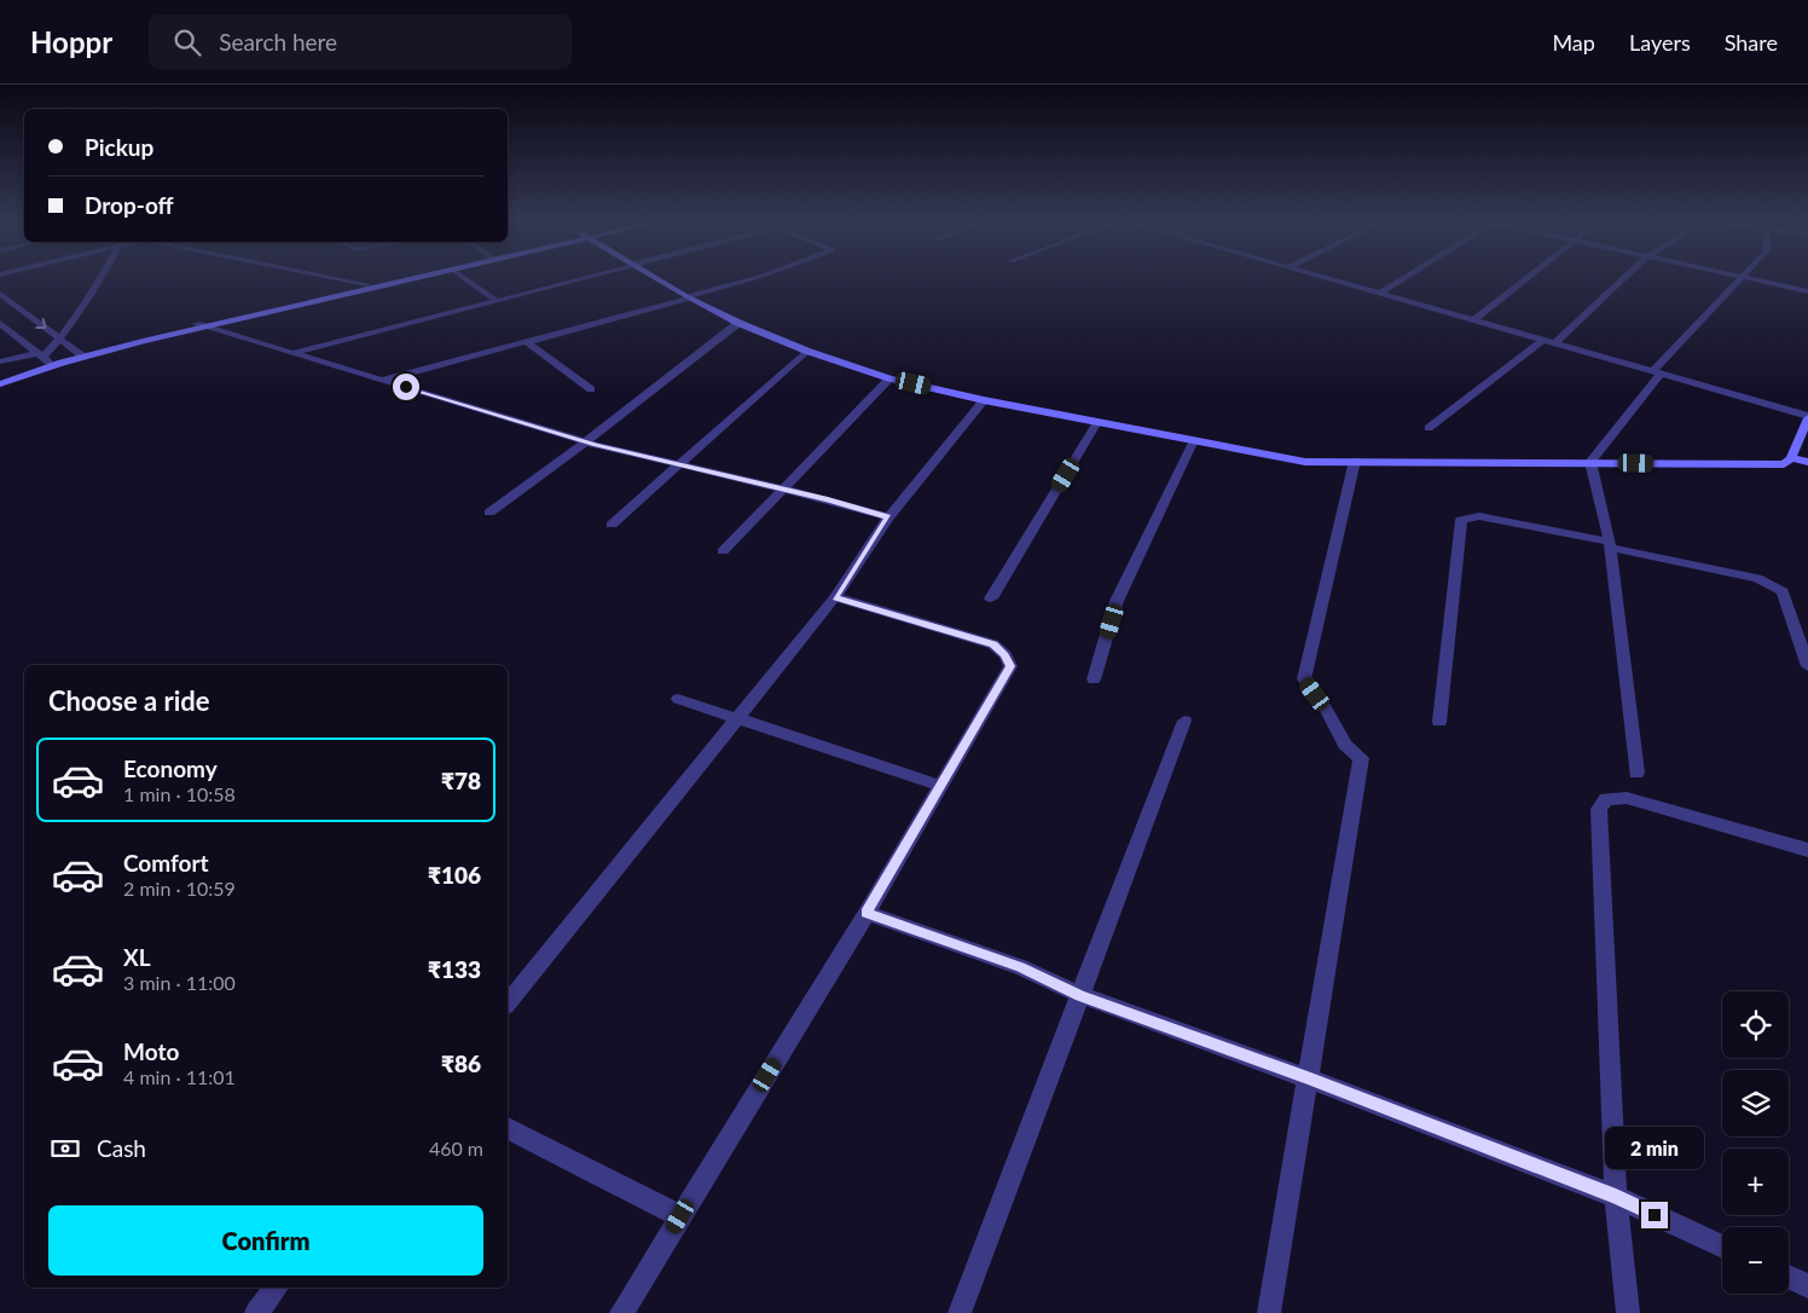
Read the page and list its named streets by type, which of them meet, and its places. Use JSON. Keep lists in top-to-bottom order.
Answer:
{
  "page": {
    "header": "Hoppr",
    "search": "Search here",
    "nav": ["Map", "Layers", "Share"],
    "banner": ["Pickup", "Drop-off"],
    "heading": "Choose a ride",
    "list": [
      {
        "name": "Economy",
        "note": "1 min · 10:58",
        "value": "₹78"
      },
      {
        "name": "Comfort",
        "note": "2 min · 10:59",
        "value": "₹106"
      },
      {
        "name": "XL",
        "note": "3 min · 11:00",
        "value": "₹133"
      },
      {
        "name": "Moto",
        "note": "4 min · 11:01",
        "value": "₹86"
      }
    ],
    "map_buttons": ["+", "−"],
    "pay": ["Cash", "460 m"],
    "bubble": "2 min",
    "buttons": "Confirm"
  }
}
